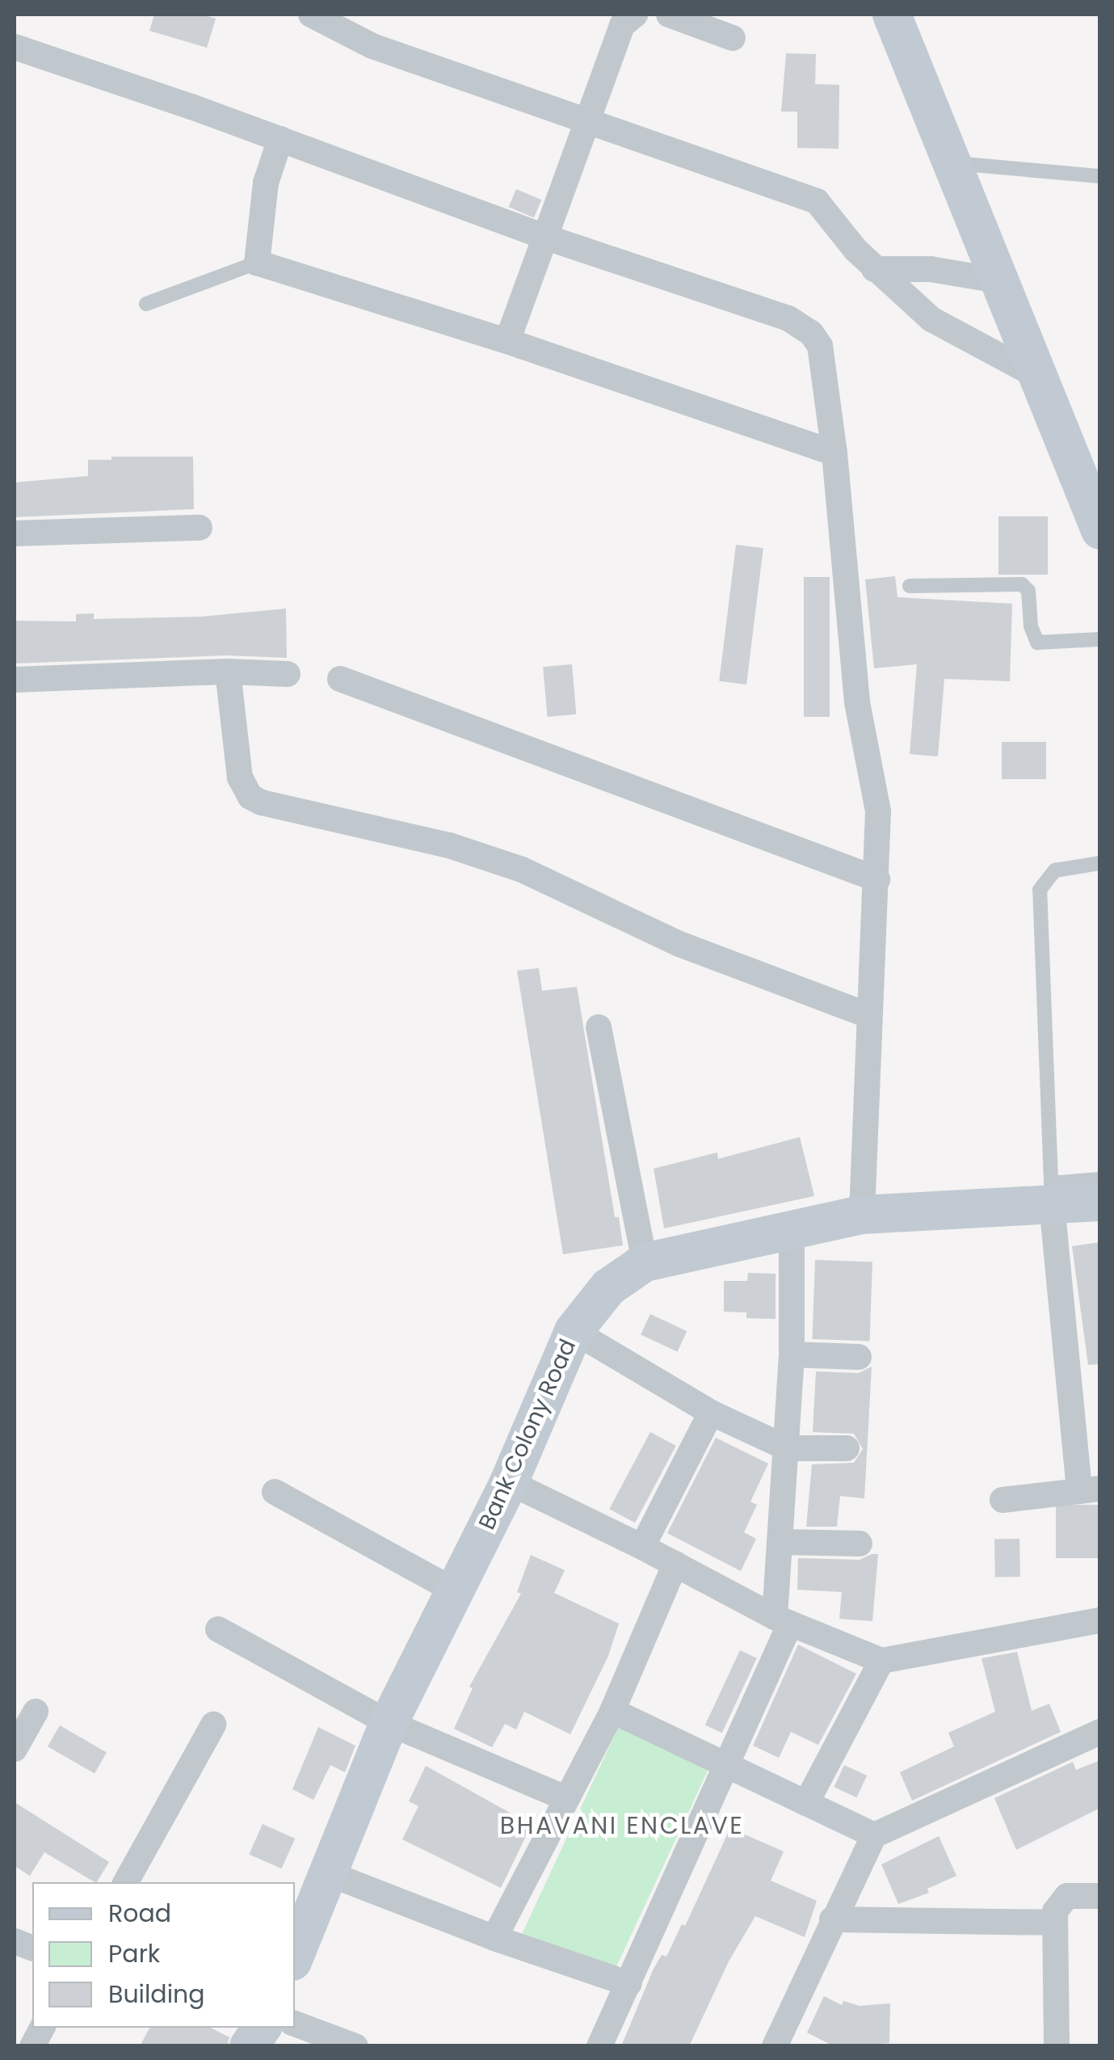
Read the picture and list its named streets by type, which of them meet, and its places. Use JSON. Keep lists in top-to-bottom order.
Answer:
{
  "streets": {
    "street": ["Bank Colony Road"]
  },
  "districts": ["BHAVANI ENCLAVE"],
  "legend": ["Road", "Park", "Building"]
}
